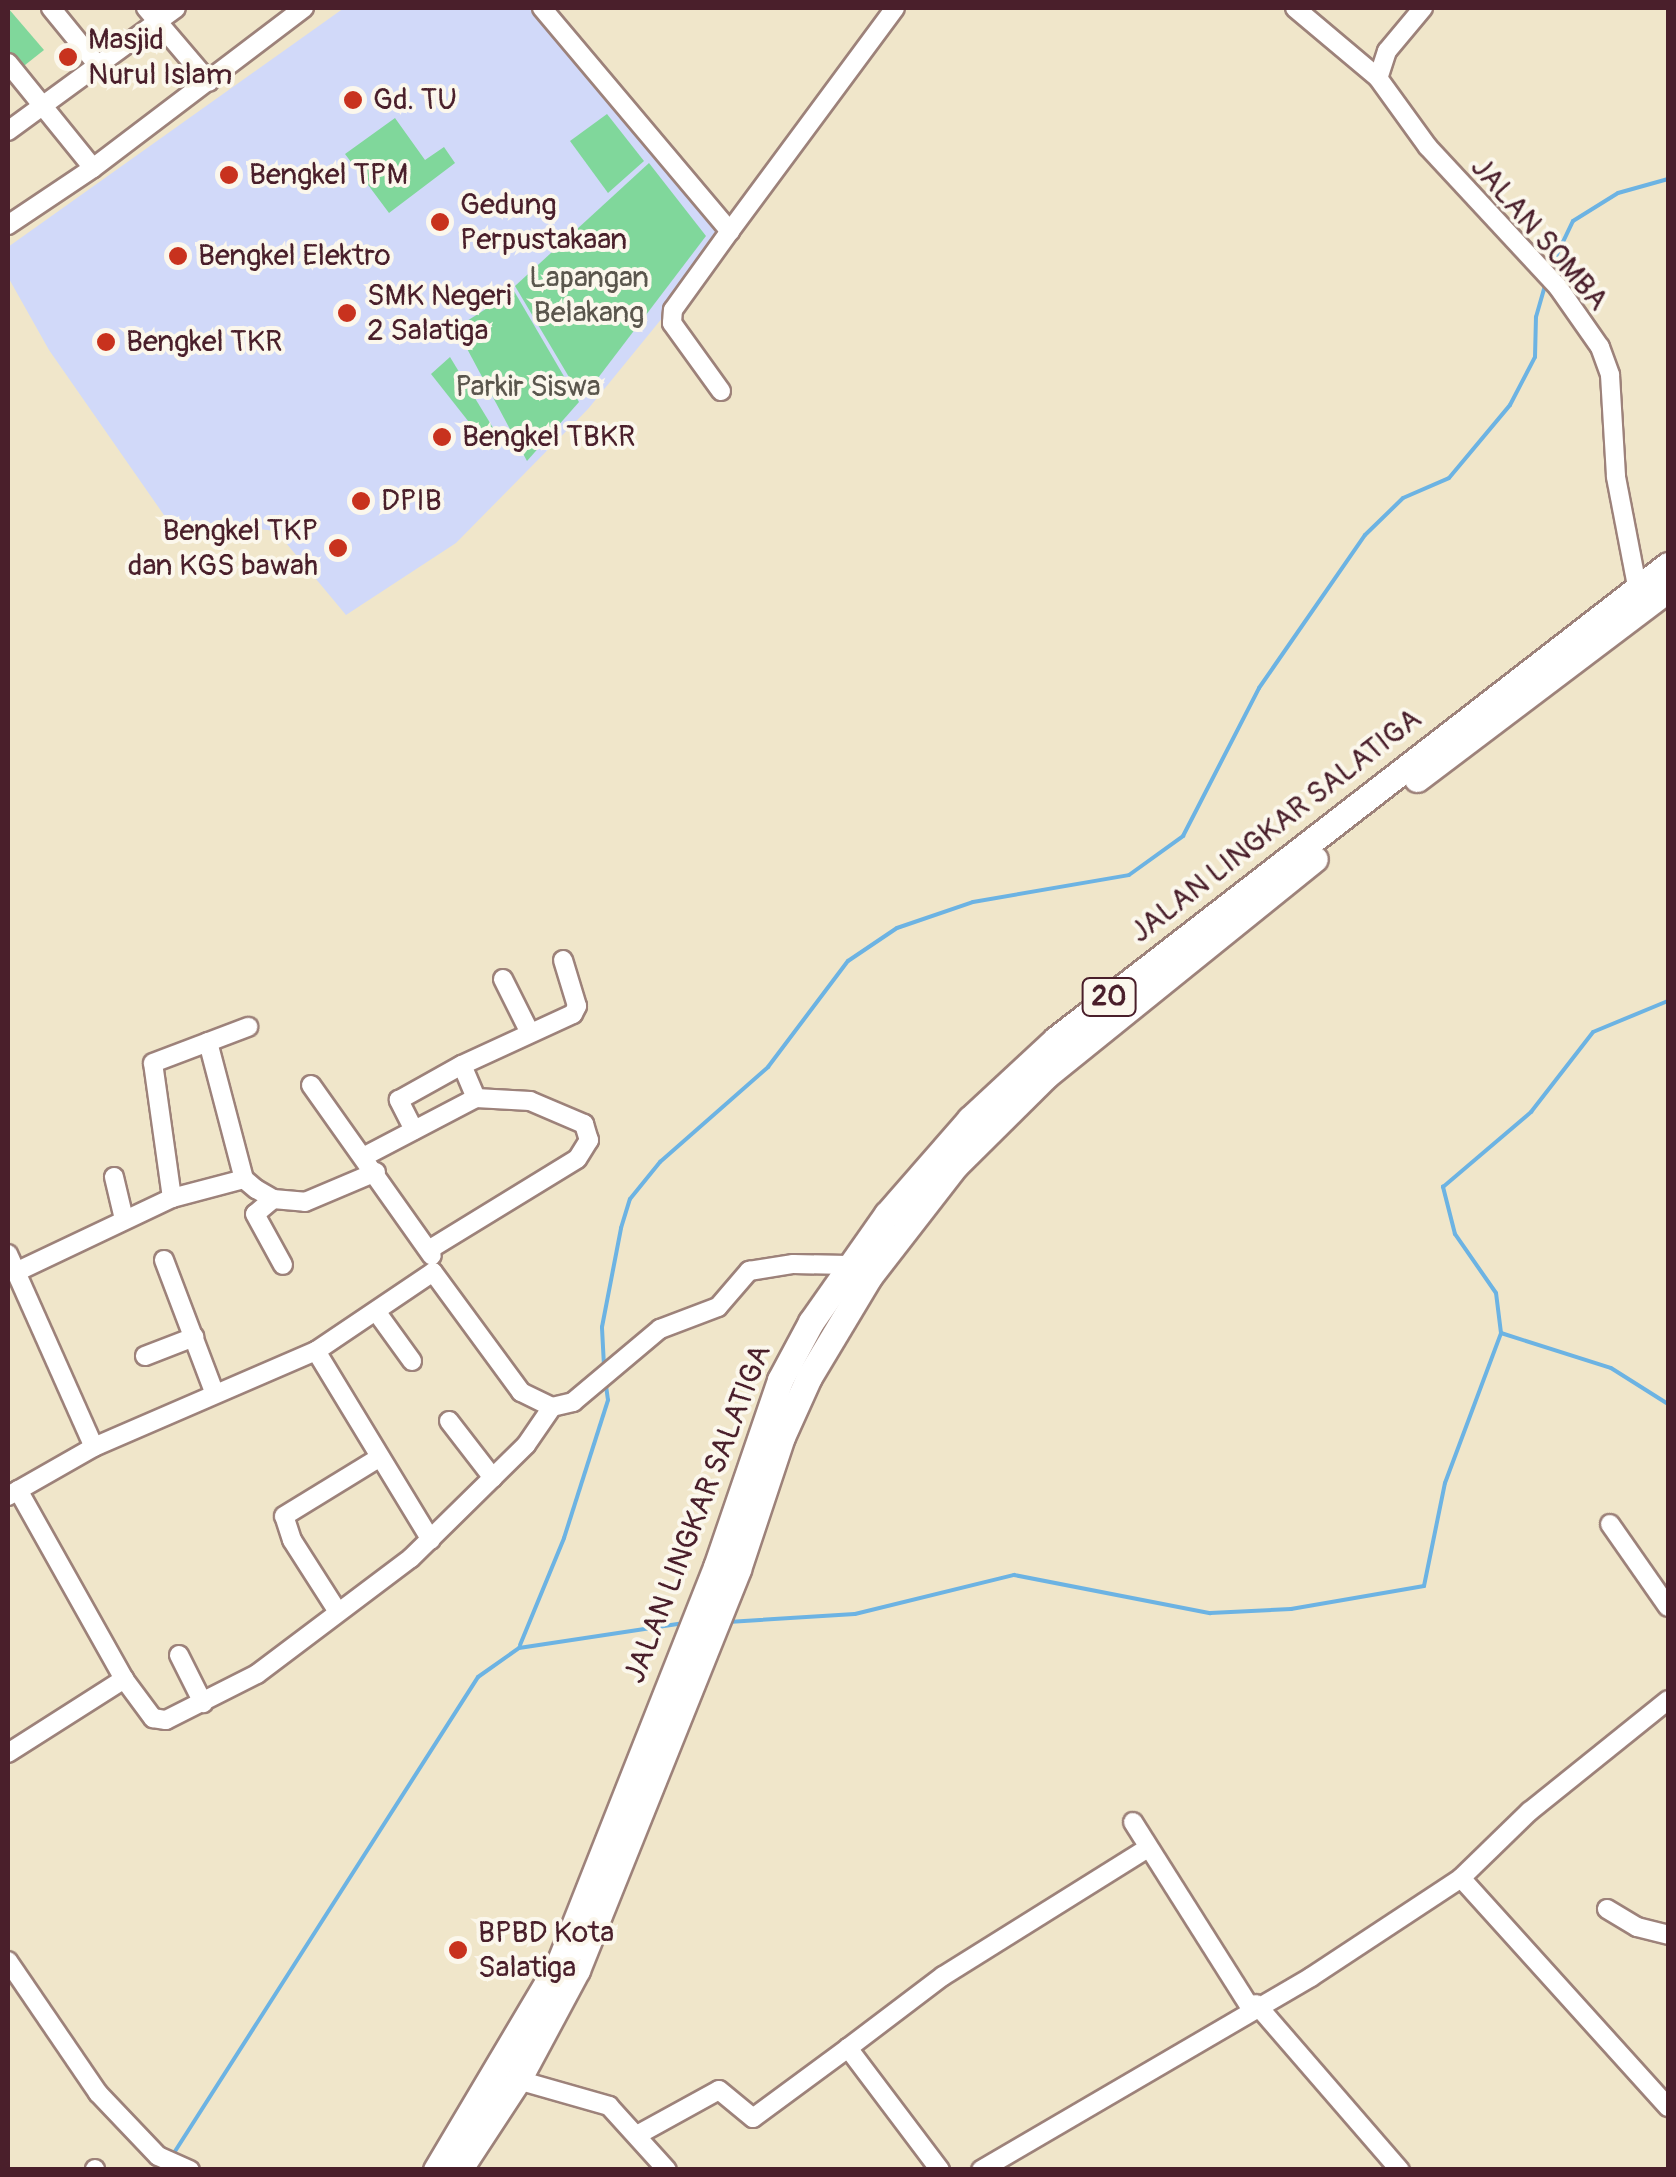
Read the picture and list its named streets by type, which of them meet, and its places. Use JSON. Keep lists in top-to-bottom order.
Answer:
{
  "streets": {
    "highway": ["JALAN LINGKAR SALATIGA", "20"],
    "street": ["JALAN SOMBA"]
  },
  "crossings": [
    ["JALAN SOMBA", "JALAN LINGKAR SALATIGA"]
  ],
  "parks": ["Lapangan Belakang", "Parkir Siswa"],
  "places": [
    "Masjid Nurul Islam",
    "Gd. TU",
    "Bengkel TPM",
    "Gedung Perpustakaan",
    "Bengkel Elektro",
    "SMK Negeri 2 Salatiga",
    "Bengkel TKR",
    "Bengkel TBKR",
    "DPIB",
    "Bengkel TKP dan KGS bawah",
    "BPBD Kota Salatiga"
  ]
}
